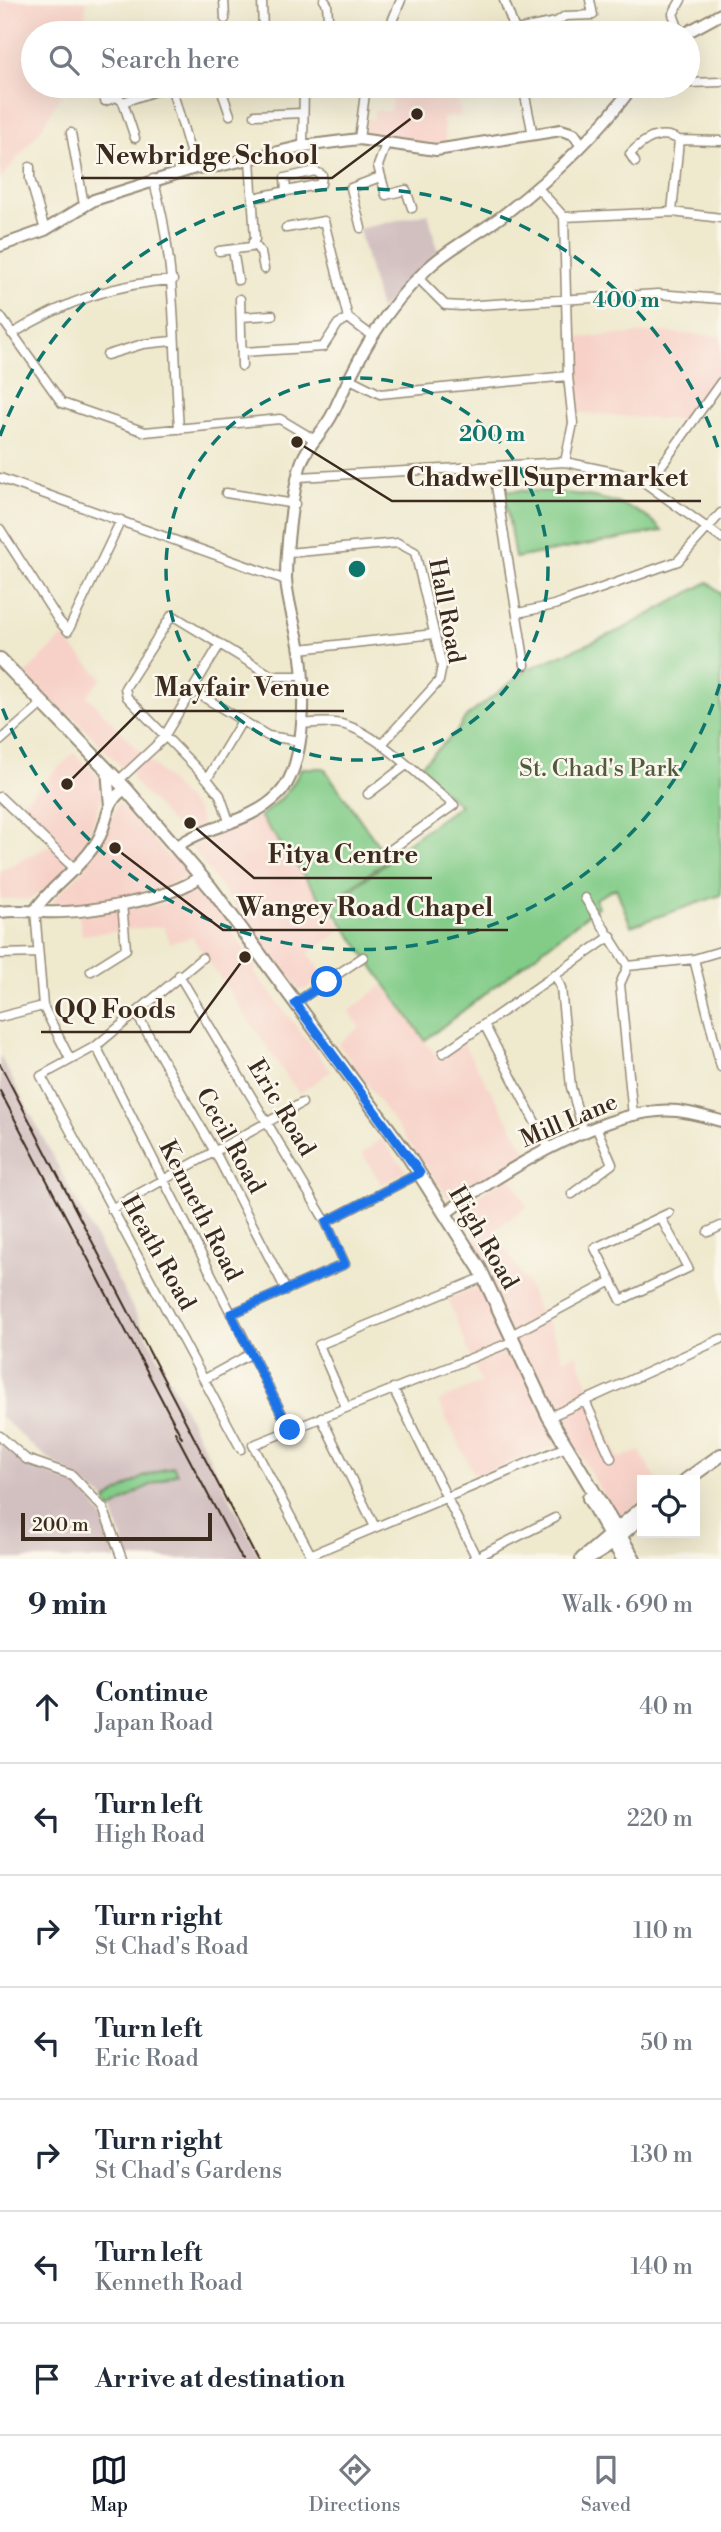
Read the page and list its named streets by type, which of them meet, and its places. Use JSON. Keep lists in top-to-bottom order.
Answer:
{
  "streets": {
    "main road": ["High Road"],
    "street": [
      "Hall Road",
      "Eric Road",
      "Mill Lane",
      "Cecil Road",
      "Kenneth Road",
      "Heath Road"
    ]
  },
  "crossings": [
    ["Eric Road", "Cecil Road"],
    ["Mill Lane", "High Road"]
  ],
  "parks": ["St. Chad's Park"],
  "places": [
    "Newbridge School",
    "Chadwell Supermarket",
    "Mayfair Venue",
    "Fitya Centre",
    "Wangey Road Chapel",
    "QQ Foods"
  ],
  "scale_bar": "200 m",
  "page": {
    "search": "Search here",
    "scale": "200 m",
    "heading": ["9 min", "Walk · 690 m"],
    "list": [
      ["Continue", "Japan Road", "40 m"],
      ["Turn left", "High Road", "220 m"],
      ["Turn right", "St Chad's Road", "110 m"],
      ["Turn left", "Eric Road", "50 m"],
      ["Turn right", "St Chad's Gardens", "130 m"],
      ["Turn left", "Kenneth Road", "140 m"],
      "Arrive at destination"
    ],
    "nav": ["Map", "Directions", "Saved"]
  },
  "rings": ["400 m", "200 m"]
}
